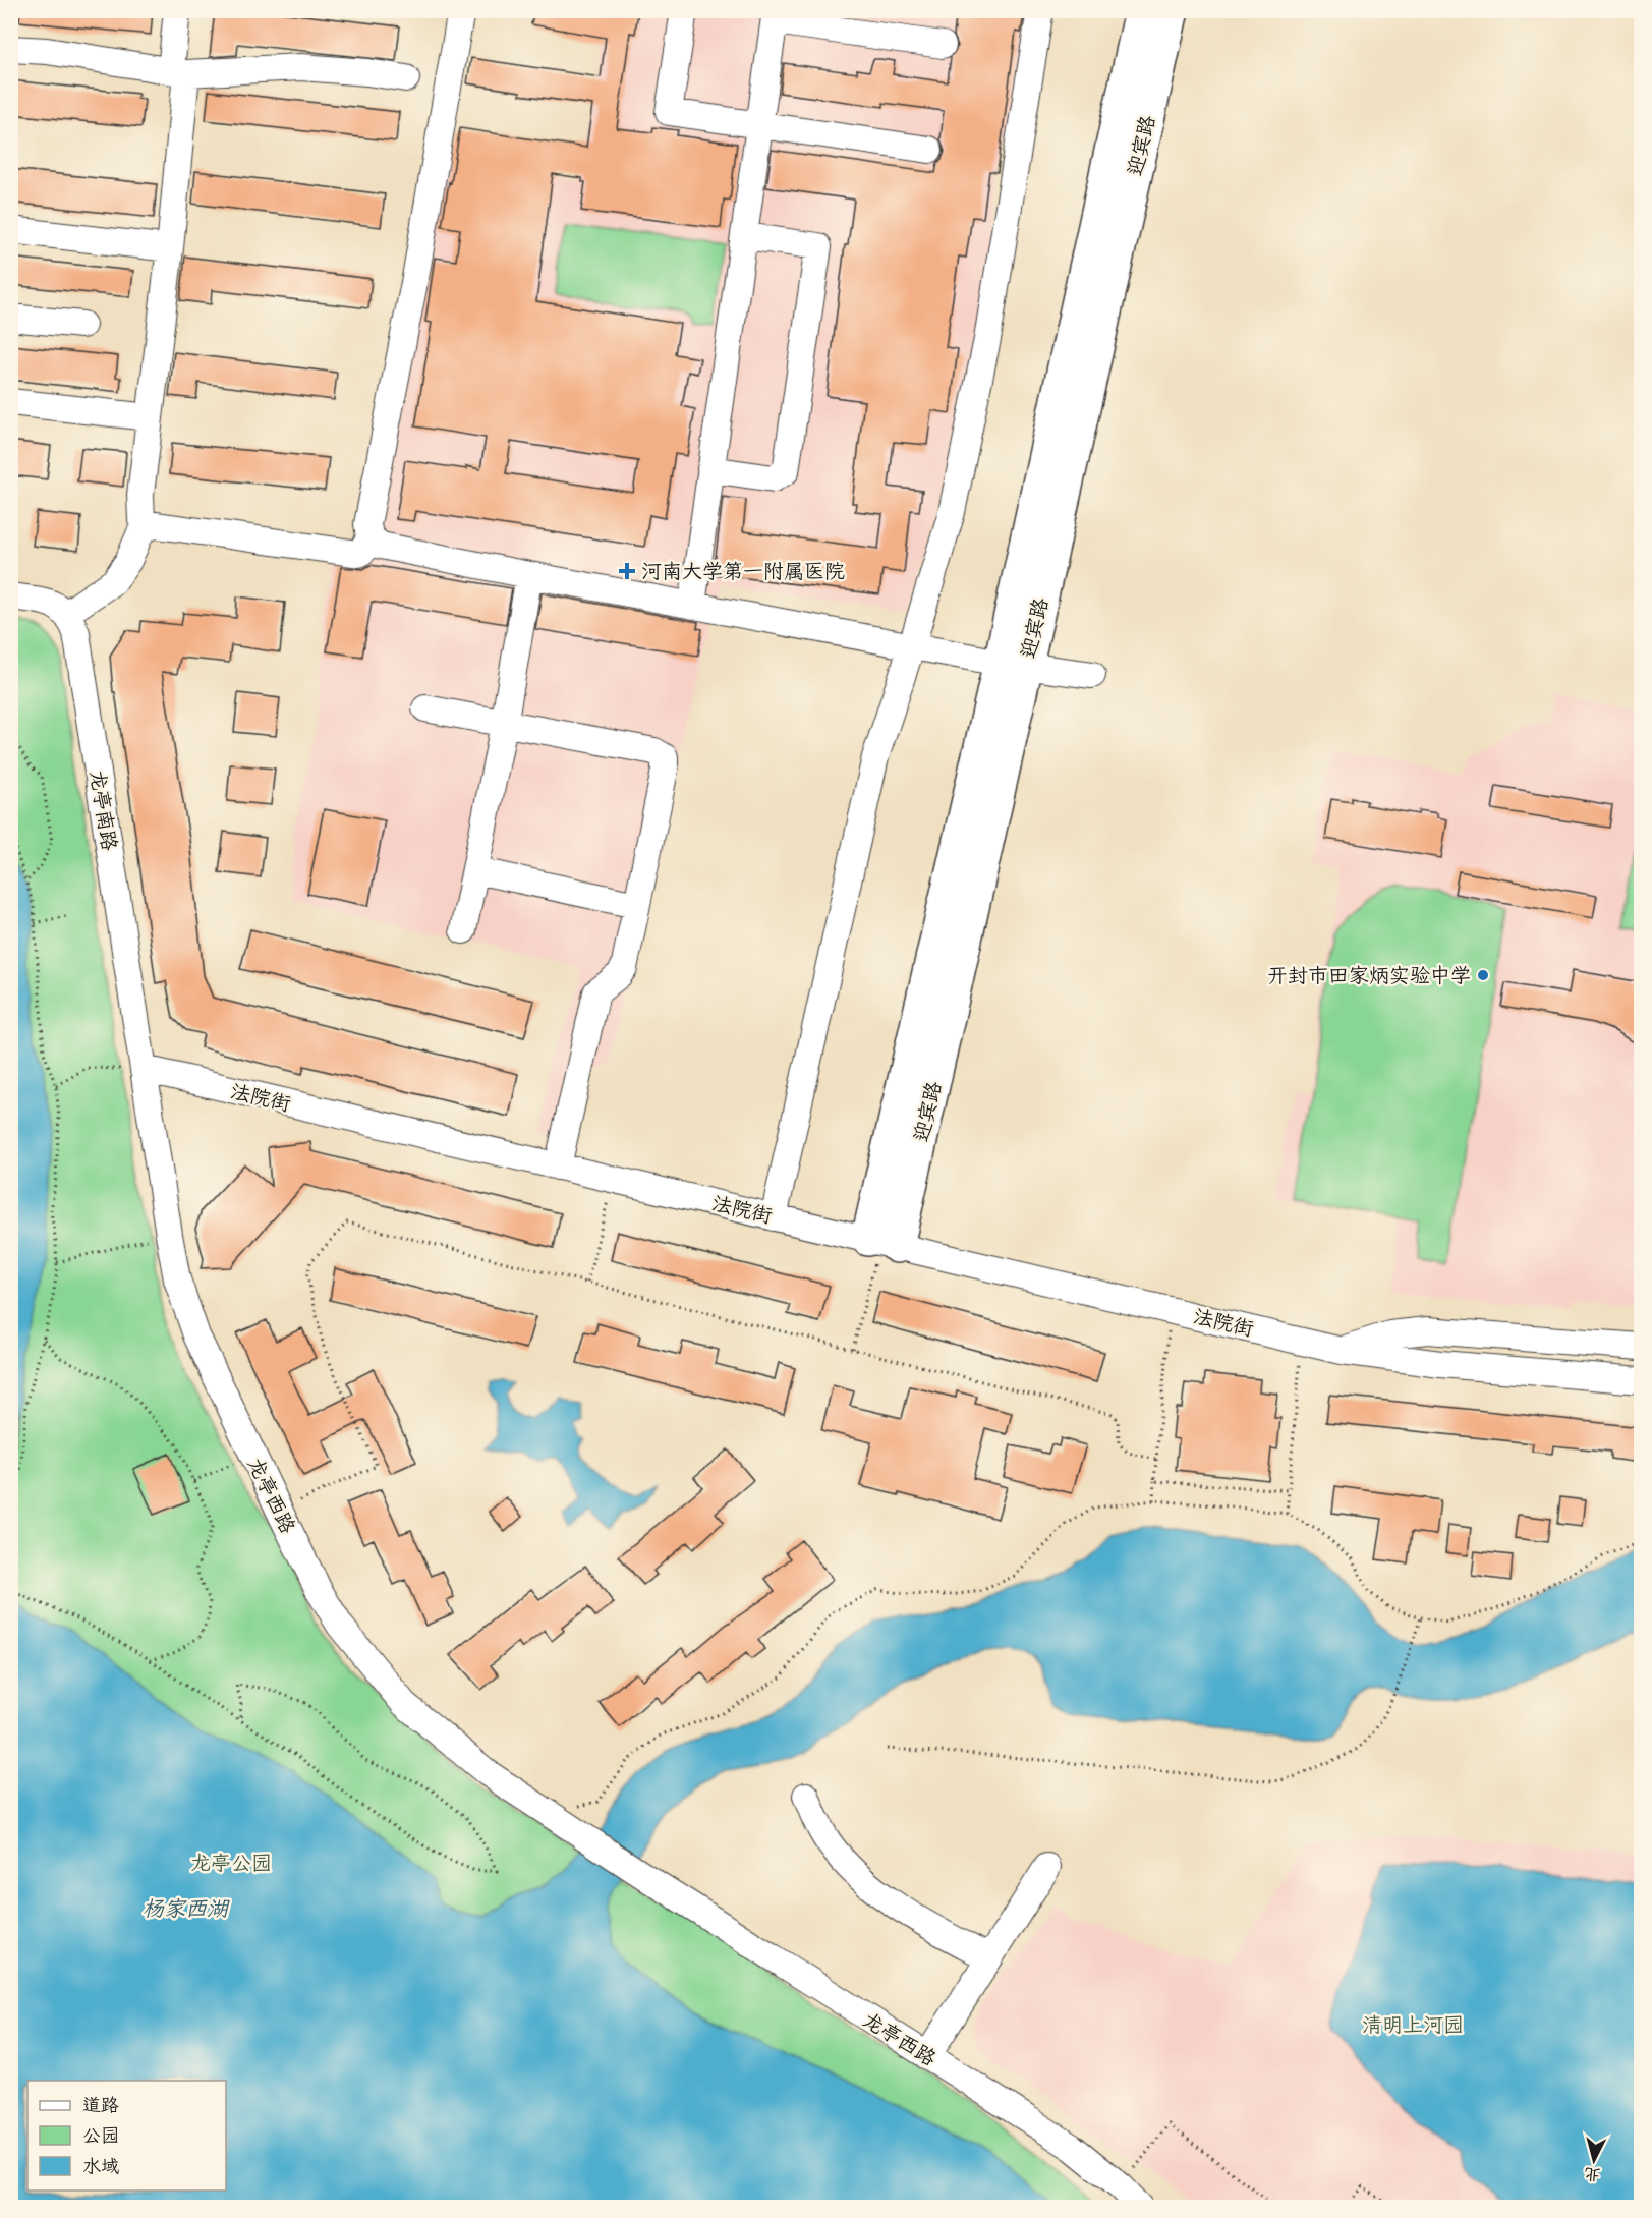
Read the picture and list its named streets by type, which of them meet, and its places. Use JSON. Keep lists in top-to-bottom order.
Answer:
{
  "streets": {
    "main road": ["迎宾路"],
    "street": ["龙亭南路", "法院街", "龙亭西路"]
  },
  "crossings": [
    ["迎宾路", "法院街"],
    ["龙亭南路", "法院街"],
    ["龙亭南路", "龙亭西路"],
    ["法院街", "龙亭西路"]
  ],
  "water": ["杨家西湖"],
  "parks": ["龙亭公园", "清明上河园"],
  "places": {
    "health": ["河南大学第一附属医院"],
    "other": ["开封市田家炳实验中学"]
  },
  "legend": ["道路", "公园", "水域"],
  "north": "bottom"
}
